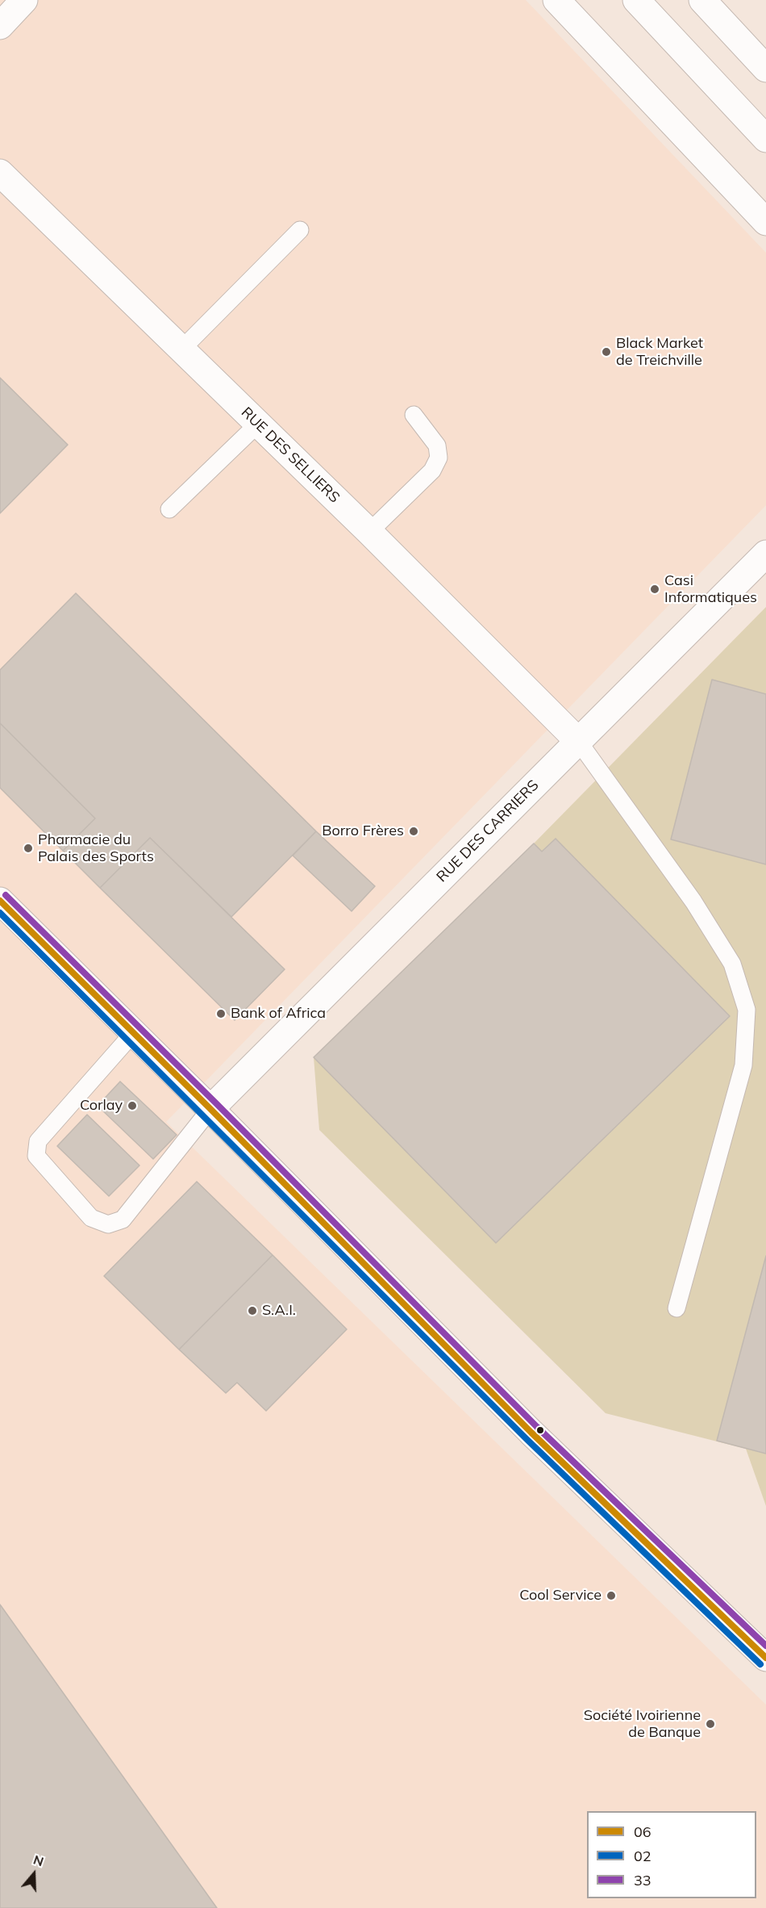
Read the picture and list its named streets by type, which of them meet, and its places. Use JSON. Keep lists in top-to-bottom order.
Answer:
{
  "streets": {
    "street": ["RUE DES SELLIERS", "RUE DES CARRIERS"]
  },
  "crossings": [
    ["RUE DES SELLIERS", "RUE DES CARRIERS"]
  ],
  "places": [
    "Black Market de Treichville",
    "Casi Informatiques",
    "Borro Frères",
    "Pharmacie du Palais des Sports",
    "Bank of Africa",
    "Corlay",
    "S.A.I.",
    "Cool Service",
    "Société Ivoirienne de Banque"
  ],
  "lines": ["transit line 33", "transit line 06", "transit line 02"],
  "legend": ["06", "02", "33"],
  "north": "top"
}
